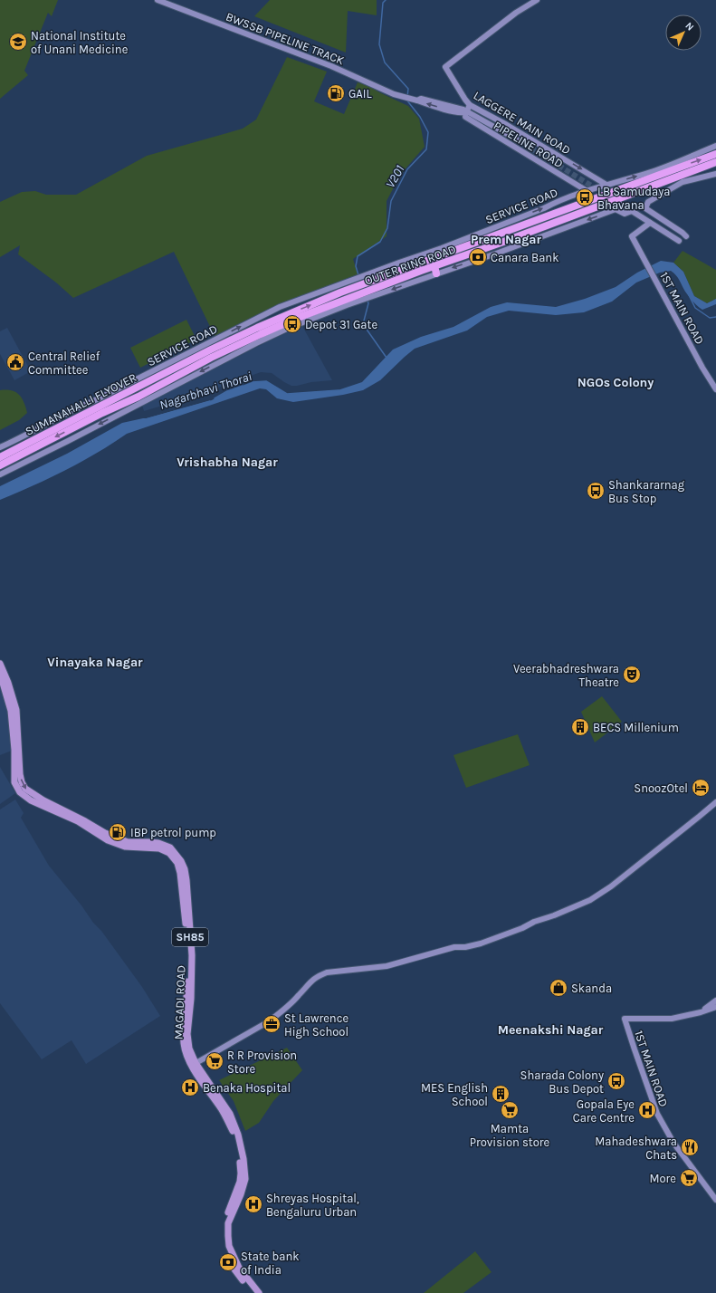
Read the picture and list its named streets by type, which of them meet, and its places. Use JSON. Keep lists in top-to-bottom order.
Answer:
{
  "streets": {
    "highway": ["OUTER RING ROAD", "SUMANAHALLI FLYOVER"],
    "main road": ["SH85", "MAGADI ROAD"],
    "street": [
      "BWSSB PIPELINE TRACK",
      "LAGGERE MAIN ROAD",
      "PIPELINE ROAD",
      "SERVICE ROAD",
      "1ST MAIN ROAD"
    ]
  },
  "crossings": [
    ["BWSSB PIPELINE TRACK", "PIPELINE ROAD"],
    ["LAGGERE MAIN ROAD", "SERVICE ROAD"],
    ["PIPELINE ROAD", "SERVICE ROAD"],
    ["SERVICE ROAD", "OUTER RING ROAD"],
    ["OUTER RING ROAD", "SUMANAHALLI FLYOVER"]
  ],
  "districts": [
    "Prem Nagar",
    "NGOs Colony",
    "Vrishabha Nagar",
    "Vinayaka Nagar",
    "Meenakshi Nagar"
  ],
  "water": ["V201", "Nagarbhavi Thorai"],
  "places": {
    "school or university": ["National Institute of Unani Medicine"],
    "fuel station": ["GAIL", "IBP petrol pump"],
    "bus stop": [
      "LB Samudaya Bhavana",
      "Depot 31 Gate",
      "Shankararnag Bus Stop",
      "Sharada Colony Bus Depot"
    ],
    "bank": ["Canara Bank", "State bank of India"],
    "public building": ["Central Relief Committee"],
    "theatre": ["Veerabhadreshwara Theatre"],
    "building": ["BECS Millenium", "MES English School"],
    "hotel": ["SnoozOtel"],
    "shop": ["Skanda"],
    "office": ["St Lawrence High School"],
    "supermarket": ["R R Provision Store", "Mamta Provision store", "More"],
    "hospital": ["Benaka Hospital", "Gopala Eye Care Centre", "Shreyas Hospital, Bengaluru Urban"],
    "restaurant": ["Mahadeshwara Chats"]
  },
  "north": "top right"
}
